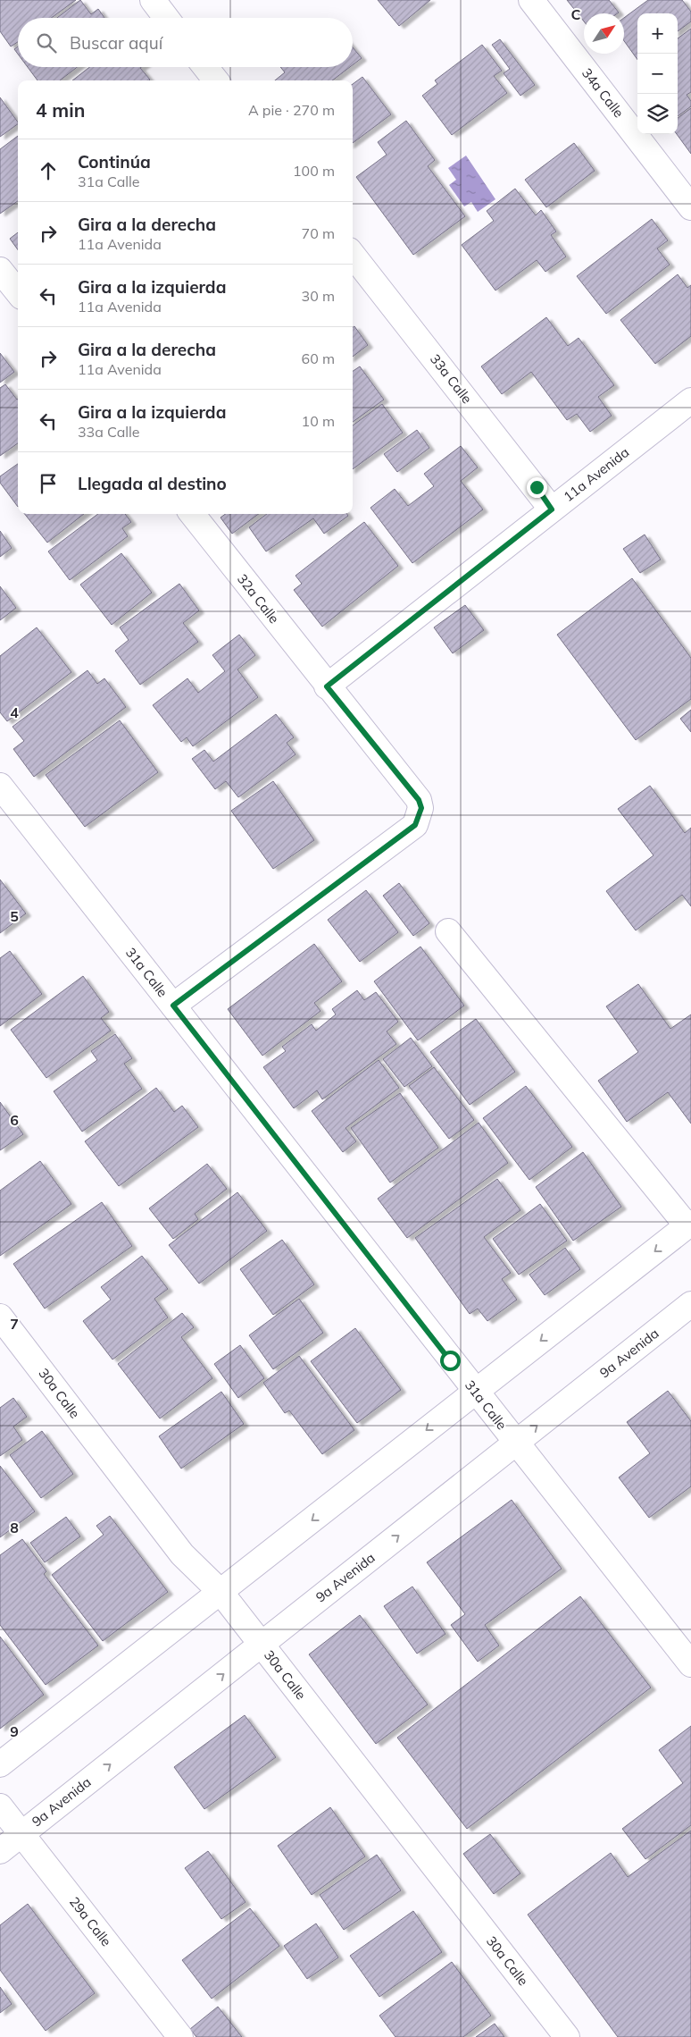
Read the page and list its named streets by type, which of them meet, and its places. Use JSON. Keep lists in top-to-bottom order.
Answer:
{
  "streets": {
    "street": [
      "34a Calle",
      "33a Calle",
      "11a Avenida",
      "32a Calle",
      "31a Calle",
      "9a Avenida",
      "30a Calle",
      "29a Calle"
    ]
  },
  "crossings": [
    ["33a Calle", "11a Avenida"],
    ["11a Avenida", "32a Calle"],
    ["31a Calle", "9a Avenida"],
    ["9a Avenida", "30a Calle"],
    ["9a Avenida", "29a Calle"]
  ],
  "north": "top right",
  "page": {
    "map_buttons": ["+", "−"],
    "search": "Buscar aquí",
    "heading": ["4 min", "A pie · 270 m"],
    "list": [
      ["Continúa", "31a Calle", "100 m"],
      ["Gira a la derecha", "11a Avenida", "70 m"],
      ["Gira a la izquierda", "11a Avenida", "30 m"],
      ["Gira a la derecha", "11a Avenida", "60 m"],
      ["Gira a la izquierda", "33a Calle", "10 m"],
      "Llegada al destino"
    ]
  },
  "grid": {
    "columns": ["C"],
    "rows": [
      "4",
      "5",
      "6",
      "7",
      "8",
      "9"
    ]
  }
}
